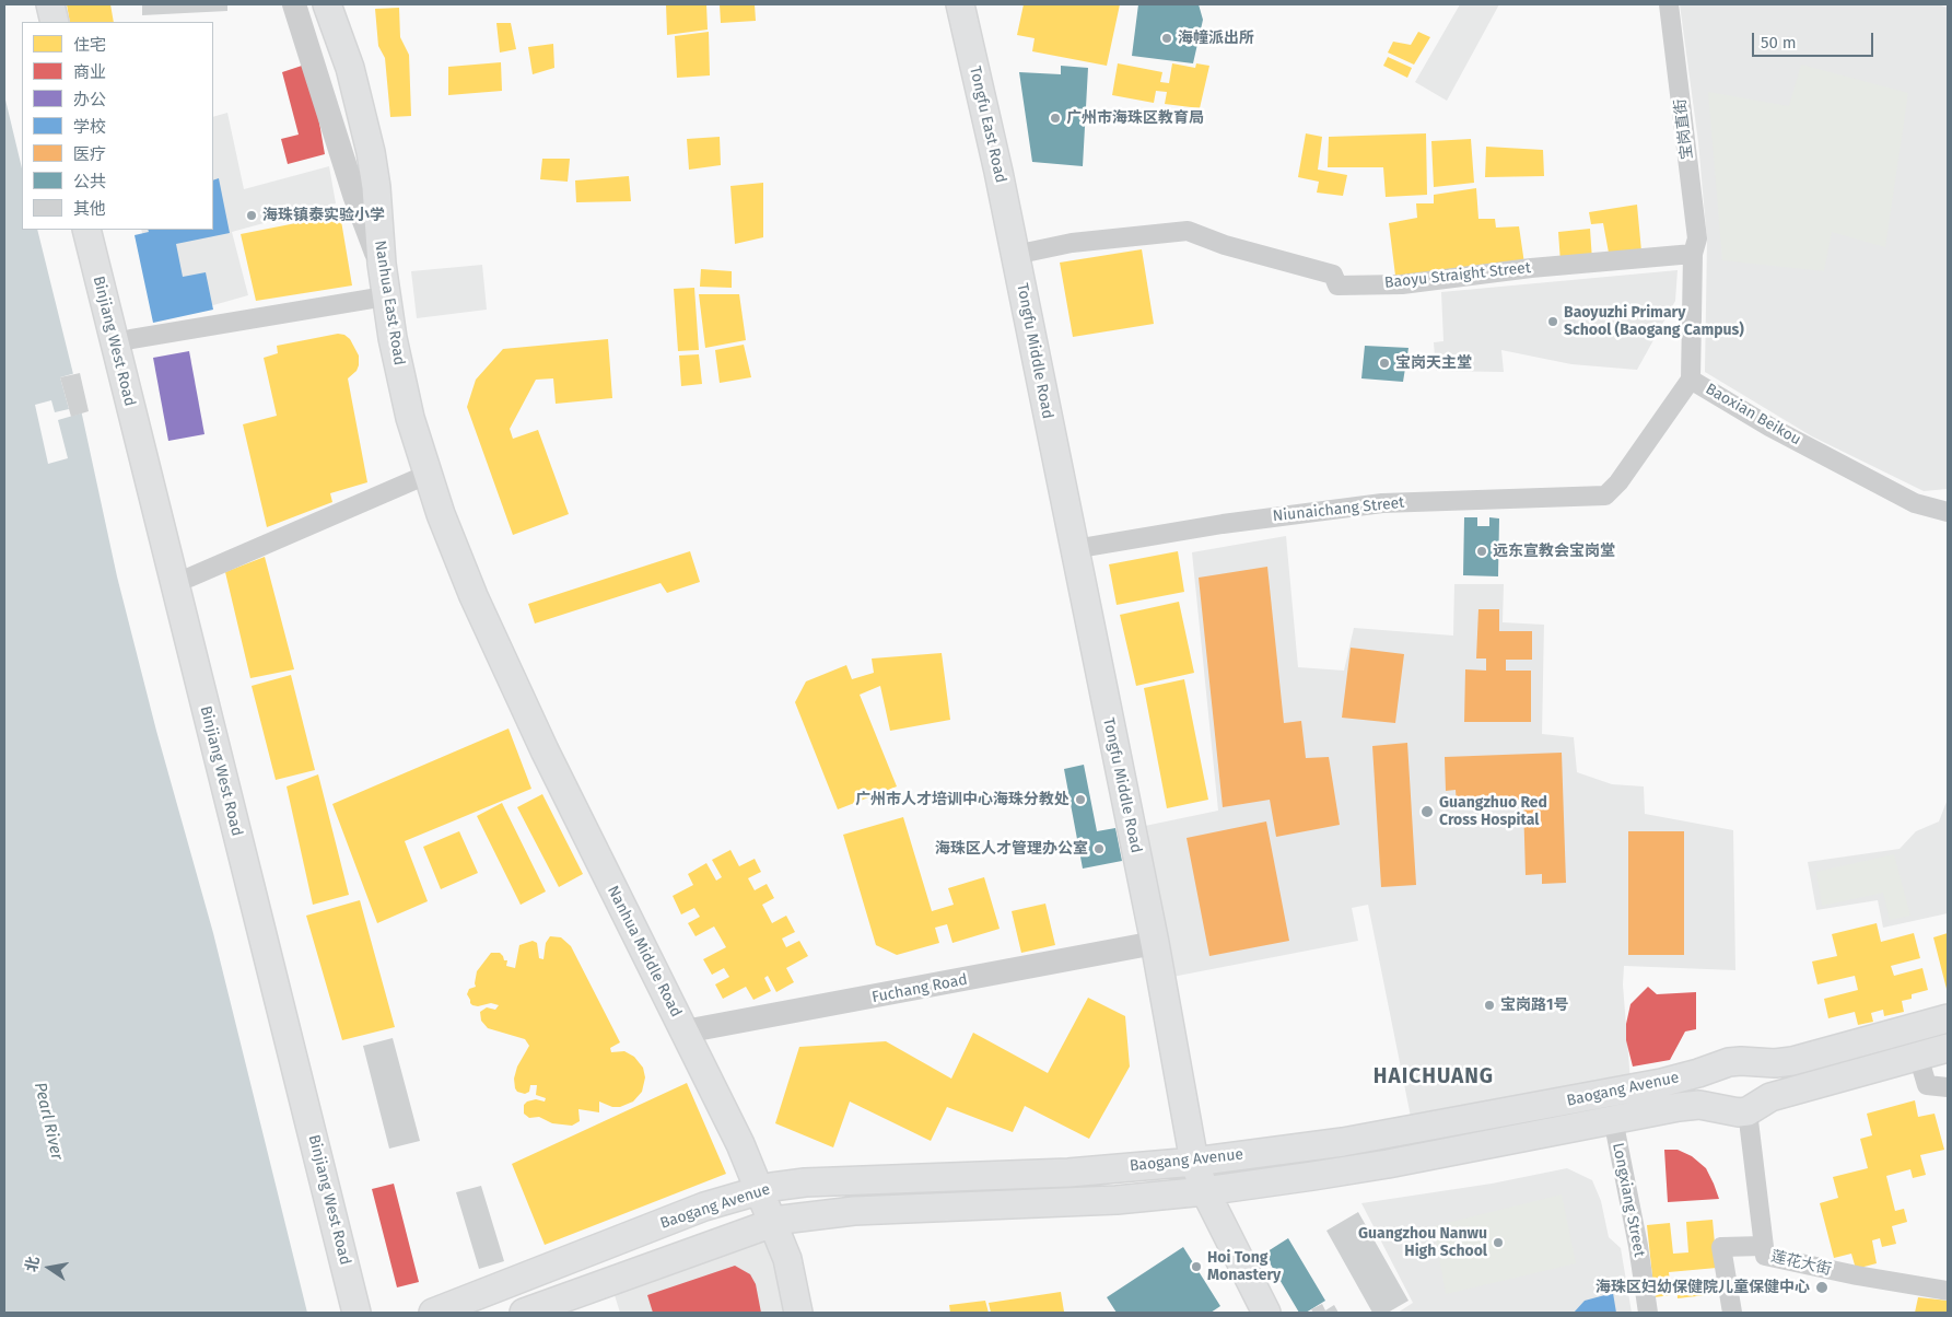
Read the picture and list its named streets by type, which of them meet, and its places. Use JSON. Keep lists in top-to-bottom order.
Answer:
{
  "streets": {
    "main road": [
      "Tongfu East Road",
      "Nanhua East Road",
      "Binjiang West Road",
      "Tongfu Middle Road",
      "Nanhua Middle Road",
      "Baogang Avenue"
    ],
    "street": [
      "宝岗直街",
      "Baoyu Straight Street",
      "Baoxian Beikou",
      "Niunaichang Street",
      "Fuchang Road",
      "Longxiang Street",
      "莲花大街"
    ]
  },
  "crossings": [
    ["Tongfu East Road", "Baoyu Straight Street"],
    ["Tongfu East Road", "Tongfu Middle Road"],
    ["宝岗直街", "Baoyu Straight Street"],
    ["Baoyu Straight Street", "Tongfu Middle Road"],
    ["Nanhua East Road", "Nanhua Middle Road"],
    ["Tongfu Middle Road", "Niunaichang Street"],
    ["Tongfu Middle Road", "Fuchang Road"],
    ["Tongfu Middle Road", "Baogang Avenue"],
    ["Baoxian Beikou", "Niunaichang Street"],
    ["Nanhua Middle Road", "Fuchang Road"],
    ["Nanhua Middle Road", "Baogang Avenue"],
    ["Baogang Avenue", "Longxiang Street"],
    ["Baogang Avenue", "莲花大街"]
  ],
  "districts": ["HAICHUANG"],
  "water": ["Pearl River"],
  "places": [
    "海幢派出所",
    "广州市海珠区教育局",
    "海珠镇泰实验小学",
    "Baoyuzhi Primary School (Baogang Campus)",
    "宝岗天主堂",
    "远东宣教会宝岗堂",
    "广州市人才培训中心海珠分教处",
    "Guangzhuo Red Cross Hospital",
    "海珠区人才管理办公室",
    "宝岗路1号",
    "Guangzhou Nanwu High School",
    "Hoi Tong Monastery",
    "海珠区妇幼保健院儿童保健中心"
  ],
  "legend": [
    "住宅",
    "商业",
    "办公",
    "学校",
    "医疗",
    "公共",
    "其他"
  ],
  "scale_bar": "50 m",
  "north": "left"
}
